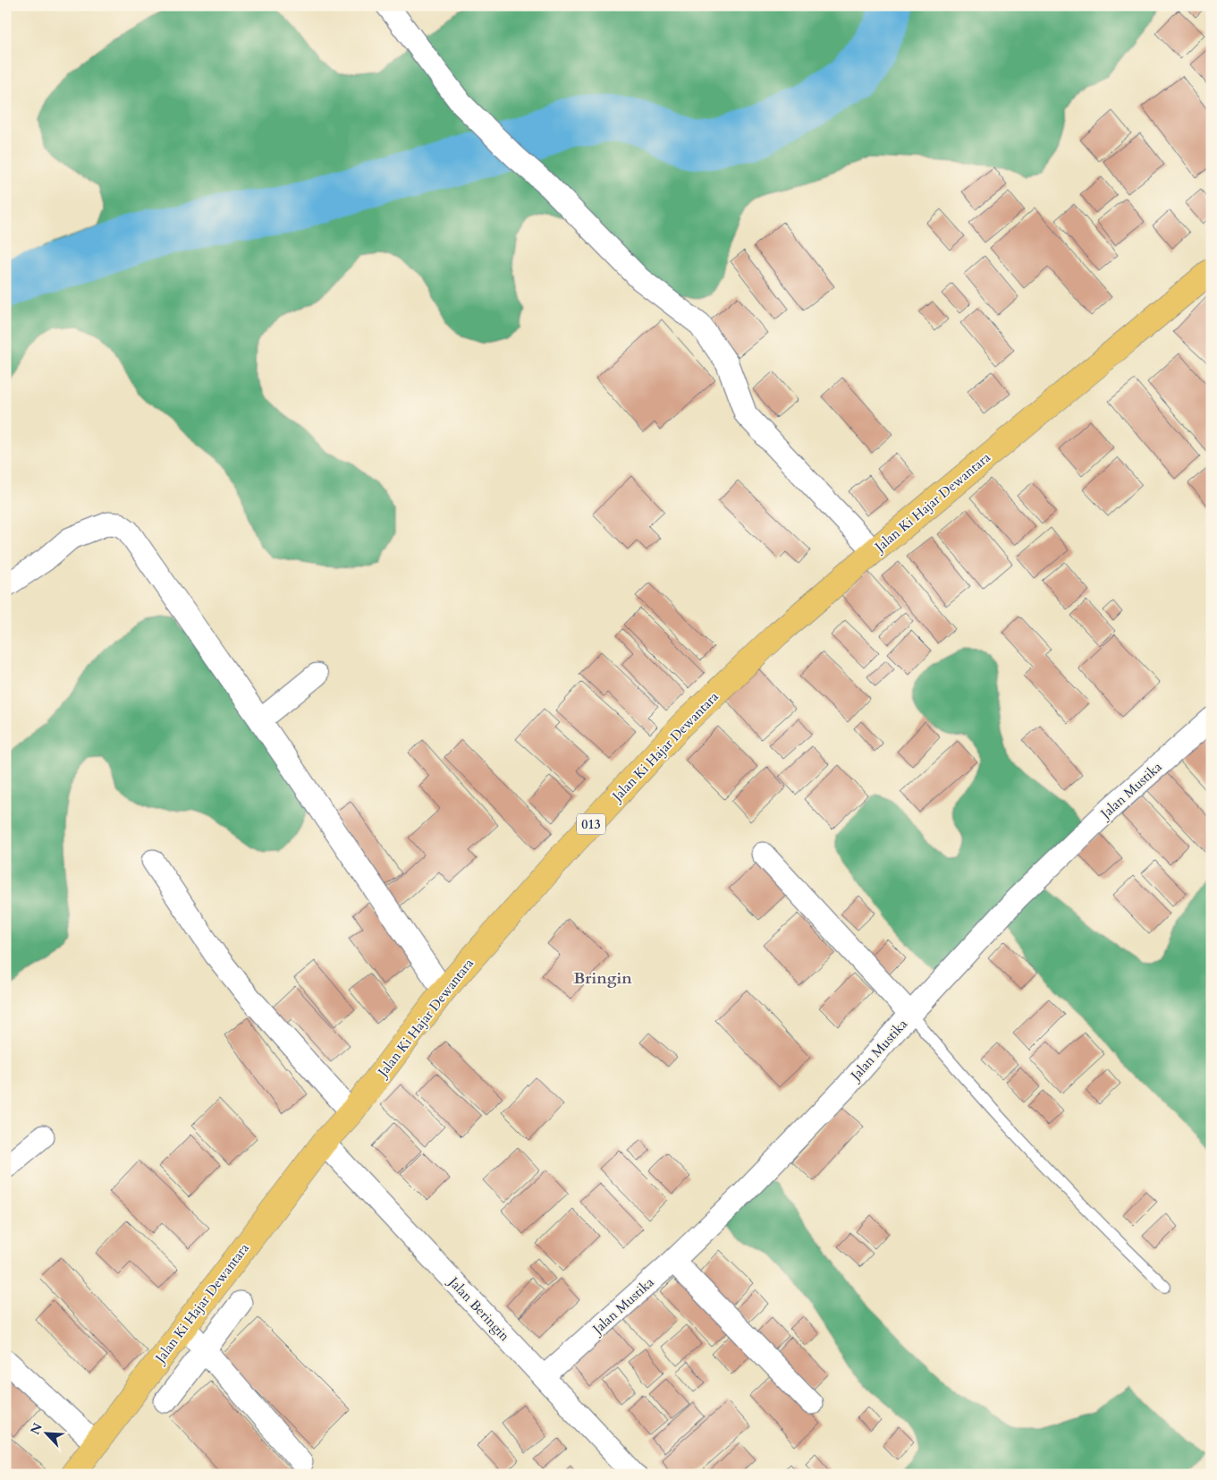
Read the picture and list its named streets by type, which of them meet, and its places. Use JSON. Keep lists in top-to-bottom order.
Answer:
{
  "streets": {
    "main road": ["Jalan Ki Hajar Dewantara", "013"],
    "street": ["Jalan Mustika", "Jalan Beringin"]
  },
  "crossings": [
    ["Jalan Ki Hajar Dewantara", "Jalan Beringin"],
    ["Jalan Mustika", "Jalan Beringin"]
  ],
  "districts": ["Bringin"],
  "north": "top left"
}
